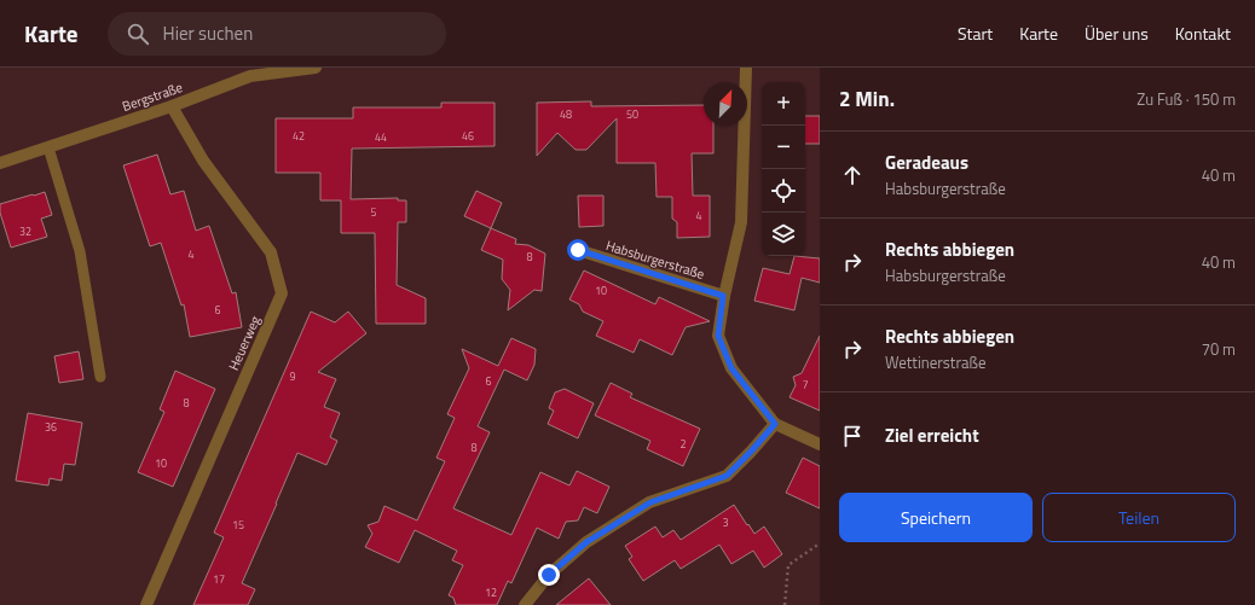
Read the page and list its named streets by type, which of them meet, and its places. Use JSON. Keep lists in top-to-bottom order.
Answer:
{
  "streets": {
    "street": ["Bergstraße", "Habsburgerstraße", "Heuerweg"]
  },
  "crossings": [
    ["Bergstraße", "Heuerweg"]
  ],
  "house_numbers": [
    "48",
    "50",
    "42",
    "46",
    "44",
    "5",
    "4",
    "32",
    "4",
    "8",
    "10",
    "6",
    "9",
    "6",
    "7",
    "8",
    "36",
    "2",
    "8",
    "10",
    "3",
    "15",
    "17",
    "12"
  ],
  "north": "top right",
  "page": {
    "header": "Karte",
    "search": "Hier suchen",
    "nav": [
      "Start",
      "Karte",
      "Über uns",
      "Kontakt"
    ],
    "heading": ["2 Min.", "Zu Fuß · 150 m"],
    "map_buttons": ["+", "−"],
    "list": [
      ["Geradeaus", "Habsburgerstraße", "40 m"],
      ["Rechts abbiegen", "Habsburgerstraße", "40 m"],
      ["Rechts abbiegen", "Wettinerstraße", "70 m"],
      "Ziel erreicht"
    ],
    "buttons": ["Speichern", "Teilen"]
  }
}
